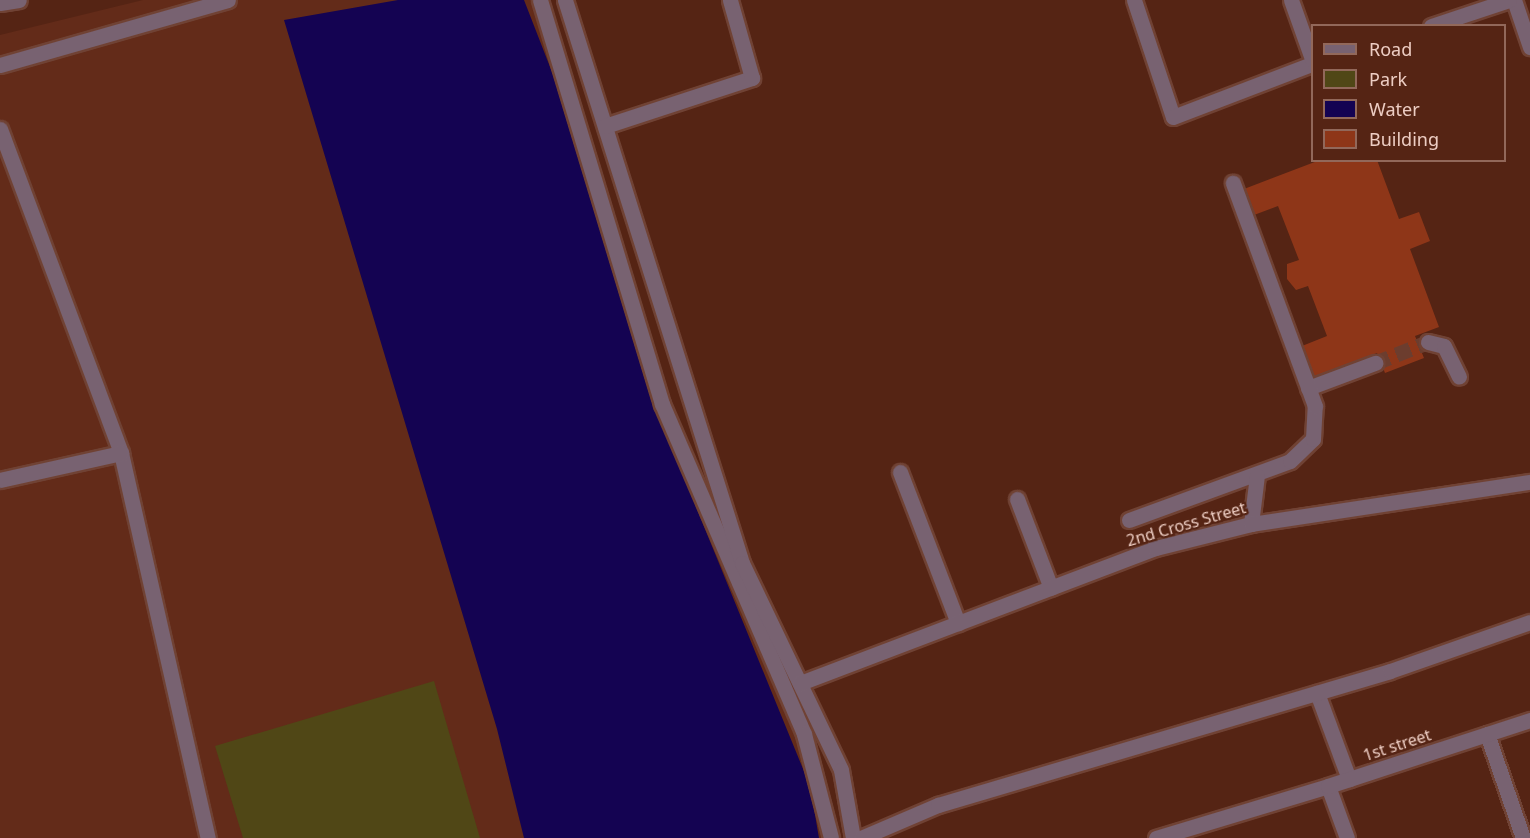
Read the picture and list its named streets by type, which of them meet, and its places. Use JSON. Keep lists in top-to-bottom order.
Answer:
{
  "streets": {
    "street": ["2nd Cross Street", "1st street"]
  },
  "legend": [
    "Road",
    "Park",
    "Water",
    "Building"
  ]
}
